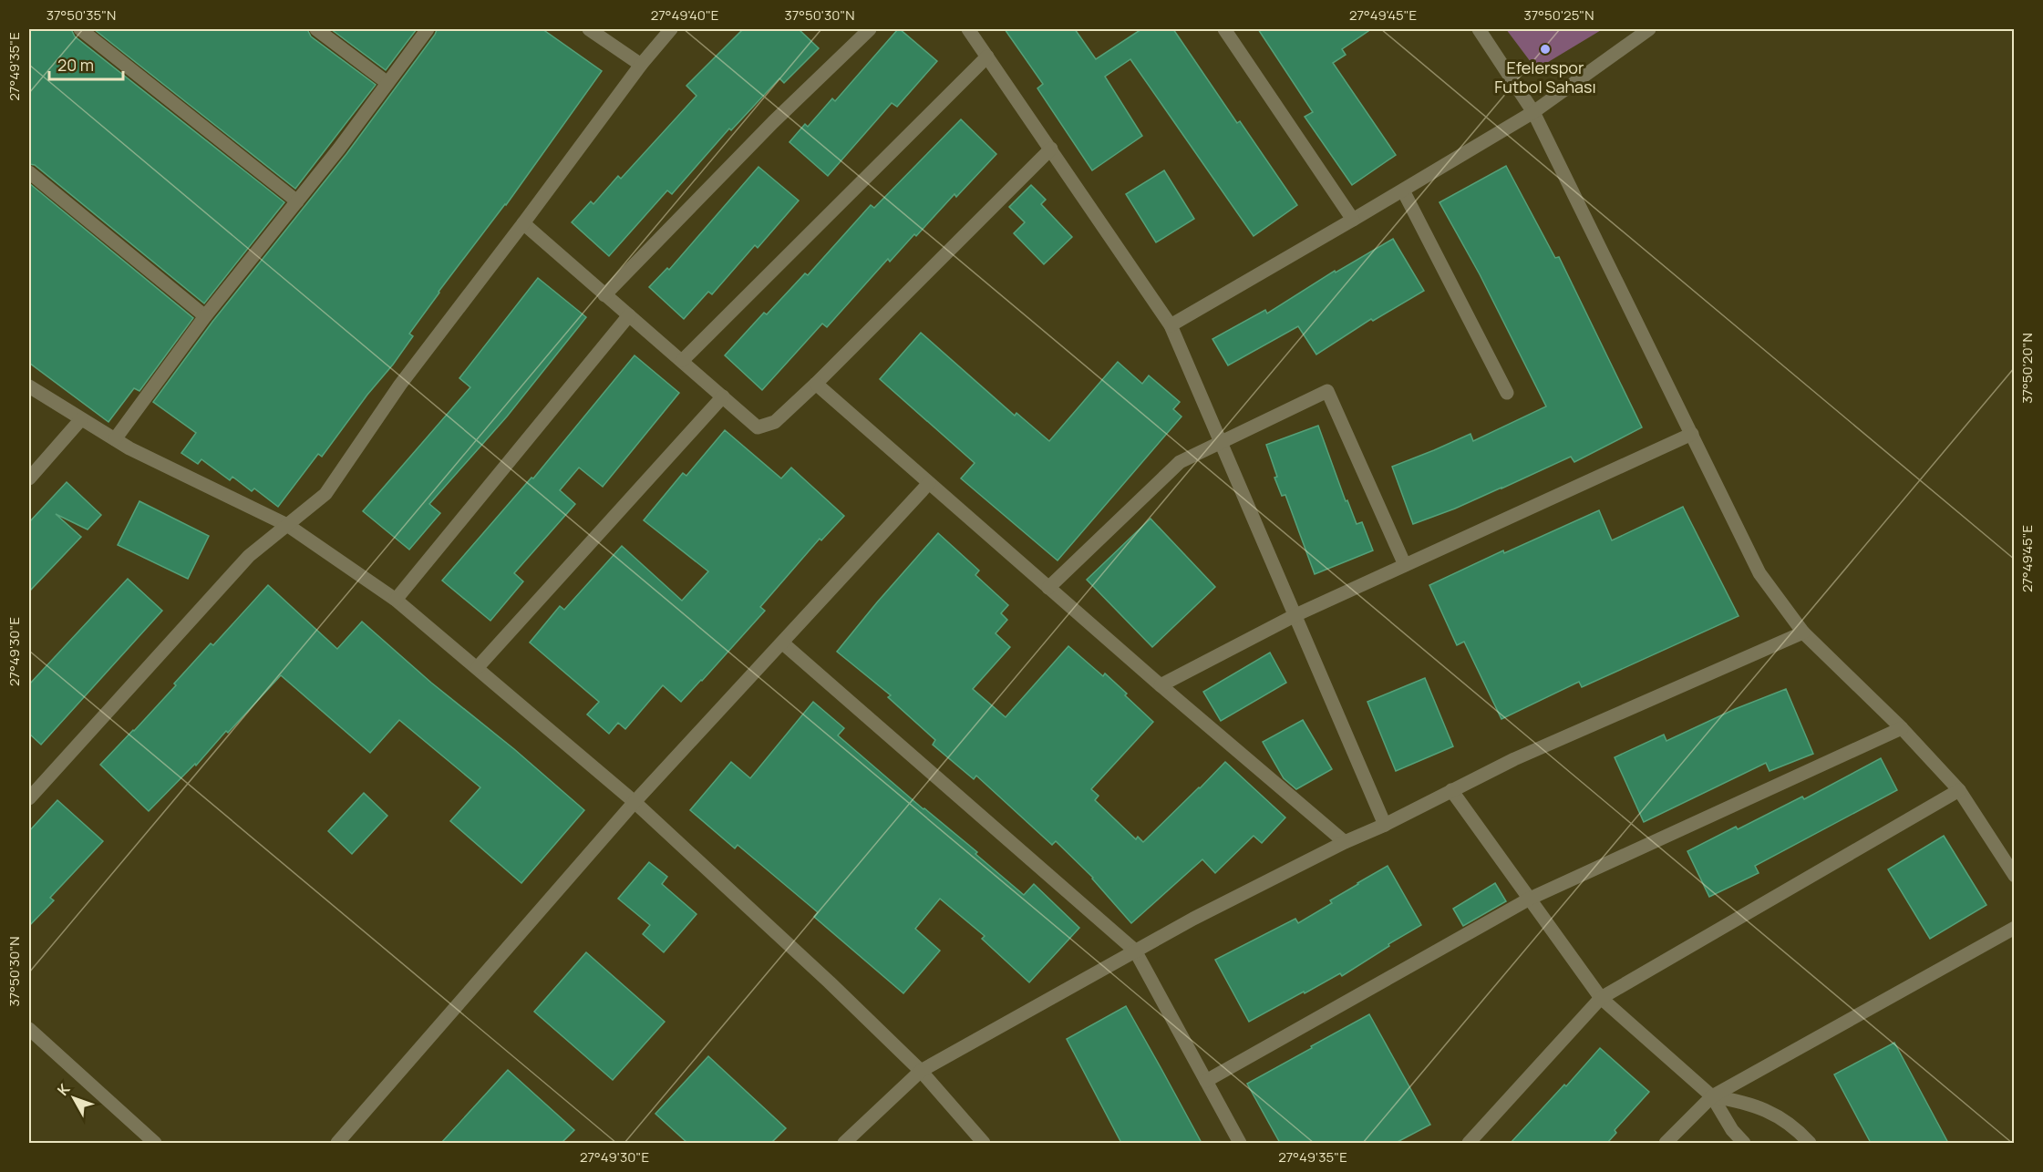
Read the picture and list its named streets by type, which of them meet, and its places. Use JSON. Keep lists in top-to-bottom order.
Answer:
{
  "places": ["Efelerspor Futbol Sahası"],
  "scale_bar": "20 m",
  "north": "top left",
  "coordinates": [
    "37°50'35\"N",
    "27°49'40\"E",
    "37°50'30\"N",
    "27°49'45\"E",
    "37°50'25\"N",
    "27°49'35\"E",
    "37°50'20\"N",
    "27°49'30\"E"
  ]
}
